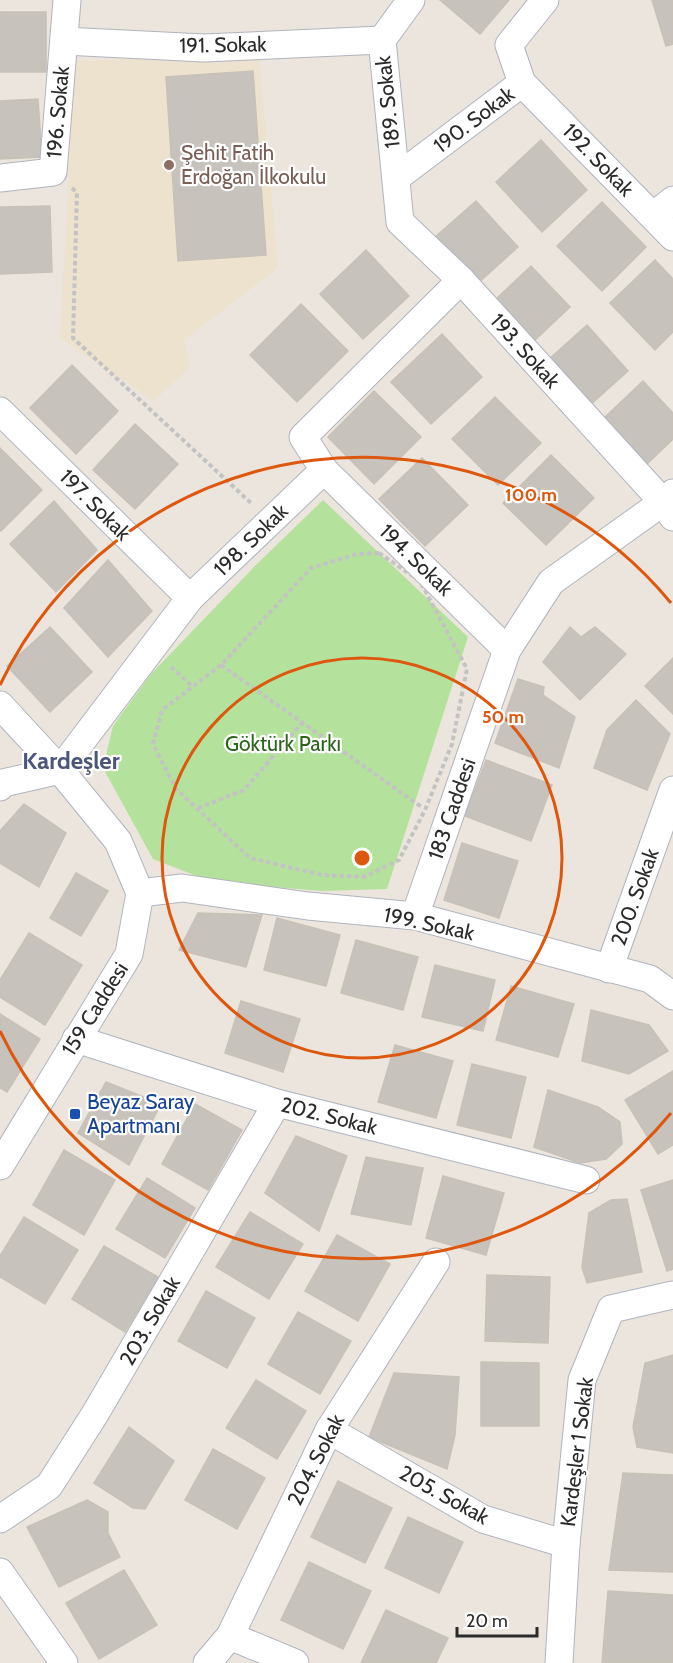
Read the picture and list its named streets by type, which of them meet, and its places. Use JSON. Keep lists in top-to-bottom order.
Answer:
{
  "streets": {
    "street": [
      "191. Sokak",
      "189. Sokak",
      "196. Sokak",
      "190. Sokak",
      "192. Sokak",
      "193. Sokak",
      "197. Sokak",
      "198. Sokak",
      "194. Sokak",
      "183 Caddesi",
      "200. Sokak",
      "199. Sokak",
      "159 Caddesi",
      "202. Sokak",
      "203. Sokak",
      "Kardeşler 1 Sokak",
      "204. Sokak",
      "205. Sokak"
    ]
  },
  "crossings": [
    ["191. Sokak", "189. Sokak"],
    ["191. Sokak", "196. Sokak"],
    ["189. Sokak", "190. Sokak"],
    ["189. Sokak", "193. Sokak"],
    ["190. Sokak", "192. Sokak"],
    ["190. Sokak", "193. Sokak"],
    ["193. Sokak", "183 Caddesi"],
    ["197. Sokak", "198. Sokak"],
    ["198. Sokak", "194. Sokak"],
    ["194. Sokak", "183 Caddesi"],
    ["183 Caddesi", "199. Sokak"],
    ["200. Sokak", "199. Sokak"],
    ["199. Sokak", "159 Caddesi"],
    ["159 Caddesi", "202. Sokak"],
    ["202. Sokak", "203. Sokak"],
    ["Kardeşler 1 Sokak", "205. Sokak"],
    ["204. Sokak", "205. Sokak"]
  ],
  "districts": ["Kardeşler"],
  "parks": ["Göktürk Parkı"],
  "places": {
    "other": ["Şehit Fatih Erdoğan İlkokulu"],
    "transit": ["Beyaz Saray Apartmanı"]
  },
  "scale_bar": "20 m",
  "rings": ["100 m", "50 m"]
}
